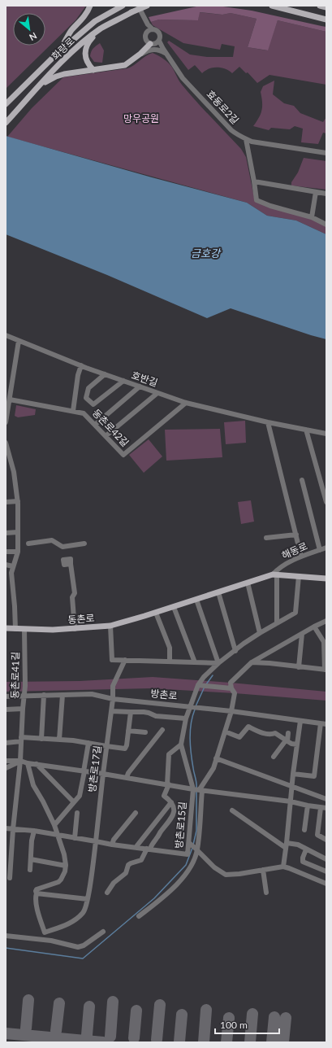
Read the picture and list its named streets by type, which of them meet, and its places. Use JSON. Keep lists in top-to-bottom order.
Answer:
{
  "streets": {
    "main road": ["화랑로", "동촌로"],
    "street": [
      "효동로2길",
      "호반길",
      "동촌로42길",
      "해동로",
      "동촌로41길",
      "방촌로",
      "방촌로17길",
      "방촌로15길"
    ]
  },
  "crossings": [
    ["호반길", "동촌로42길"],
    ["해동로", "동촌로"],
    ["동촌로", "동촌로41길"],
    ["동촌로", "방촌로15길"],
    ["동촌로41길", "방촌로"],
    ["동촌로41길", "방촌로15길"],
    ["방촌로", "방촌로17길"],
    ["방촌로", "방촌로15길"],
    ["방촌로17길", "방촌로15길"]
  ],
  "water": ["금호강"],
  "parks": ["망우공원"],
  "scale_bar": "100 m",
  "north": "bottom right"
}
